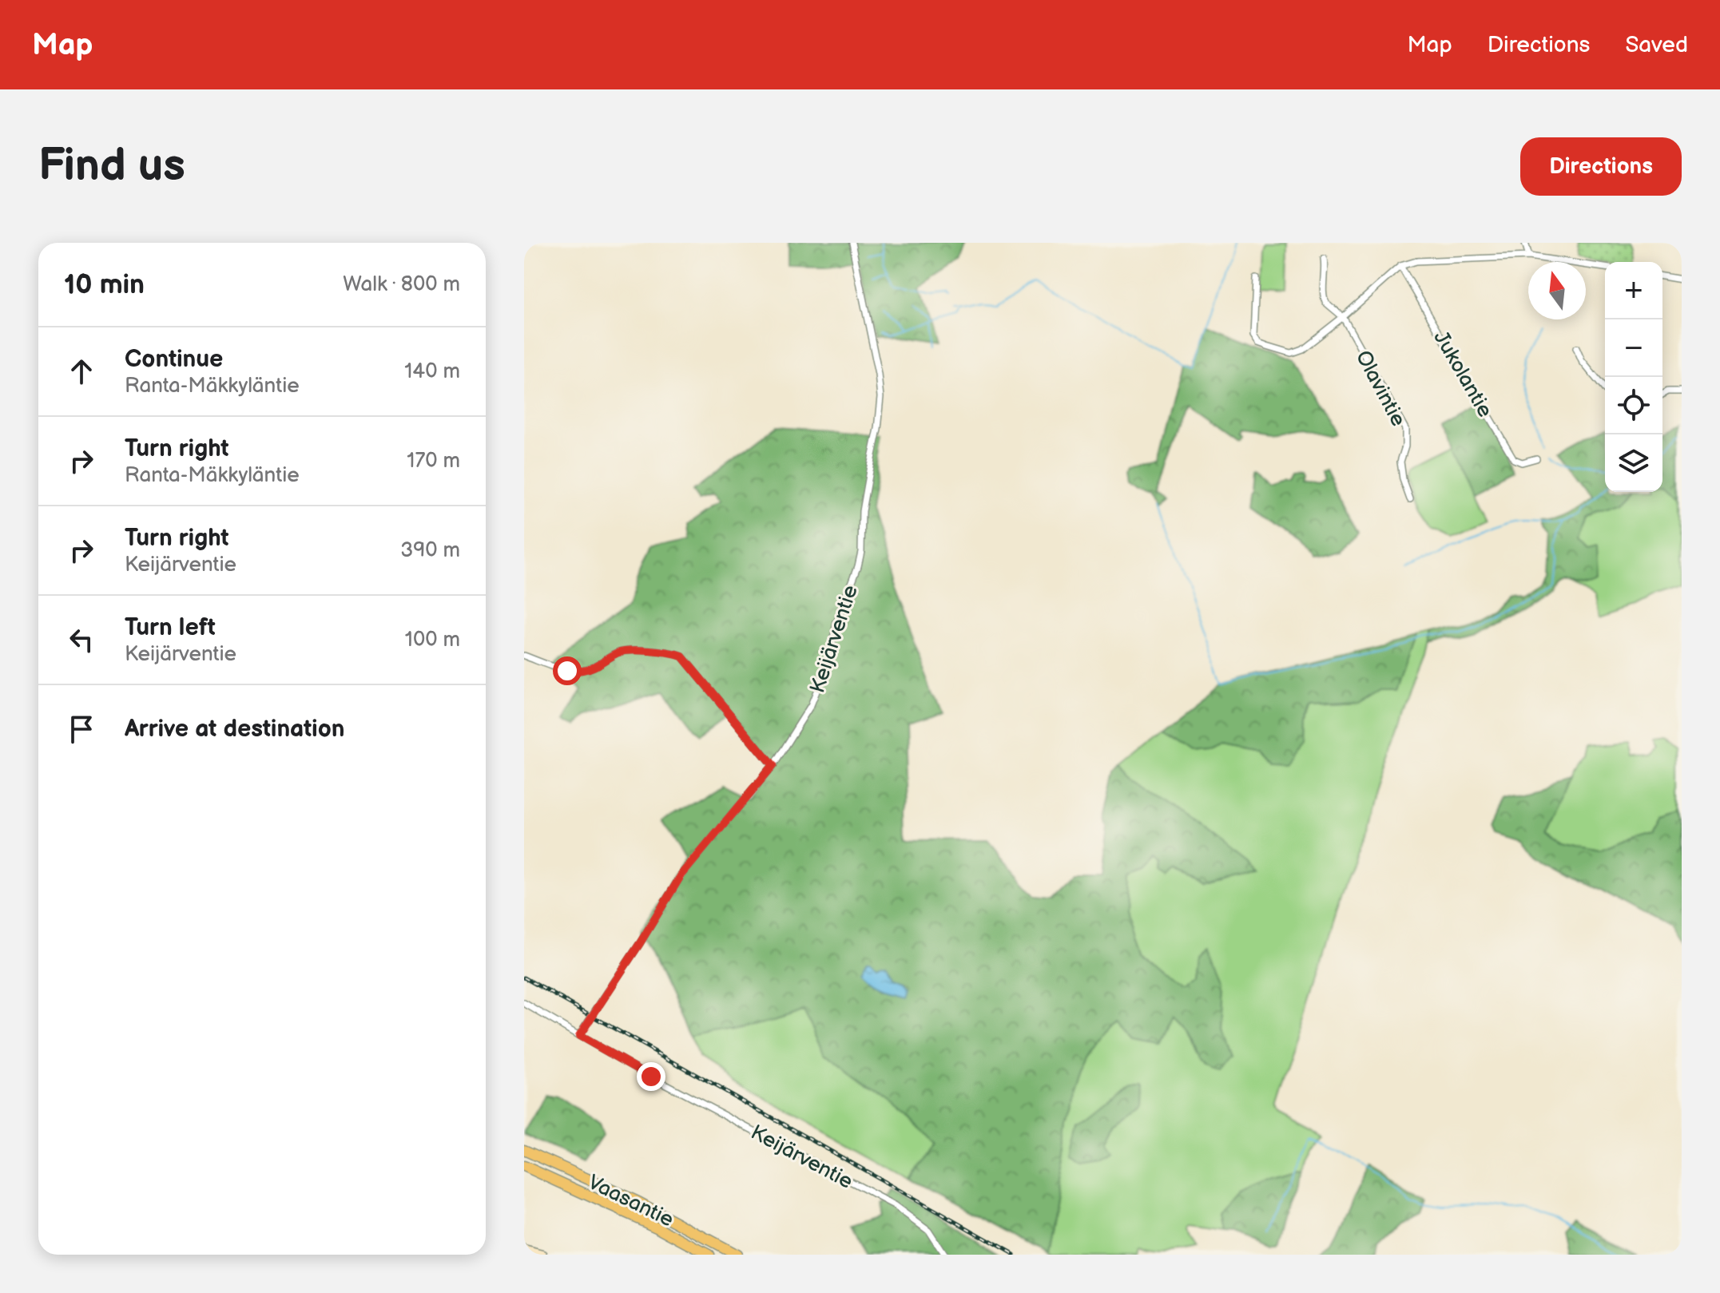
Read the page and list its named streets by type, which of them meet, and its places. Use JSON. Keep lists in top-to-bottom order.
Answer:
{
  "streets": {
    "highway": ["Vaasantie"],
    "street": ["Jukolantie", "Olavintie", "Keijärventie"]
  },
  "north": "top",
  "page": {
    "header": "Map",
    "nav": ["Map", "Directions", "Saved"],
    "buttons": "Directions",
    "title": "Find us",
    "heading": ["10 min", "Walk · 800 m"],
    "map_buttons": ["+", "−"],
    "list": [
      ["Continue", "Ranta-Mäkkyläntie", "140 m"],
      ["Turn right", "Ranta-Mäkkyläntie", "170 m"],
      ["Turn right", "Keijärventie", "390 m"],
      ["Turn left", "Keijärventie", "100 m"],
      "Arrive at destination"
    ]
  }
}
